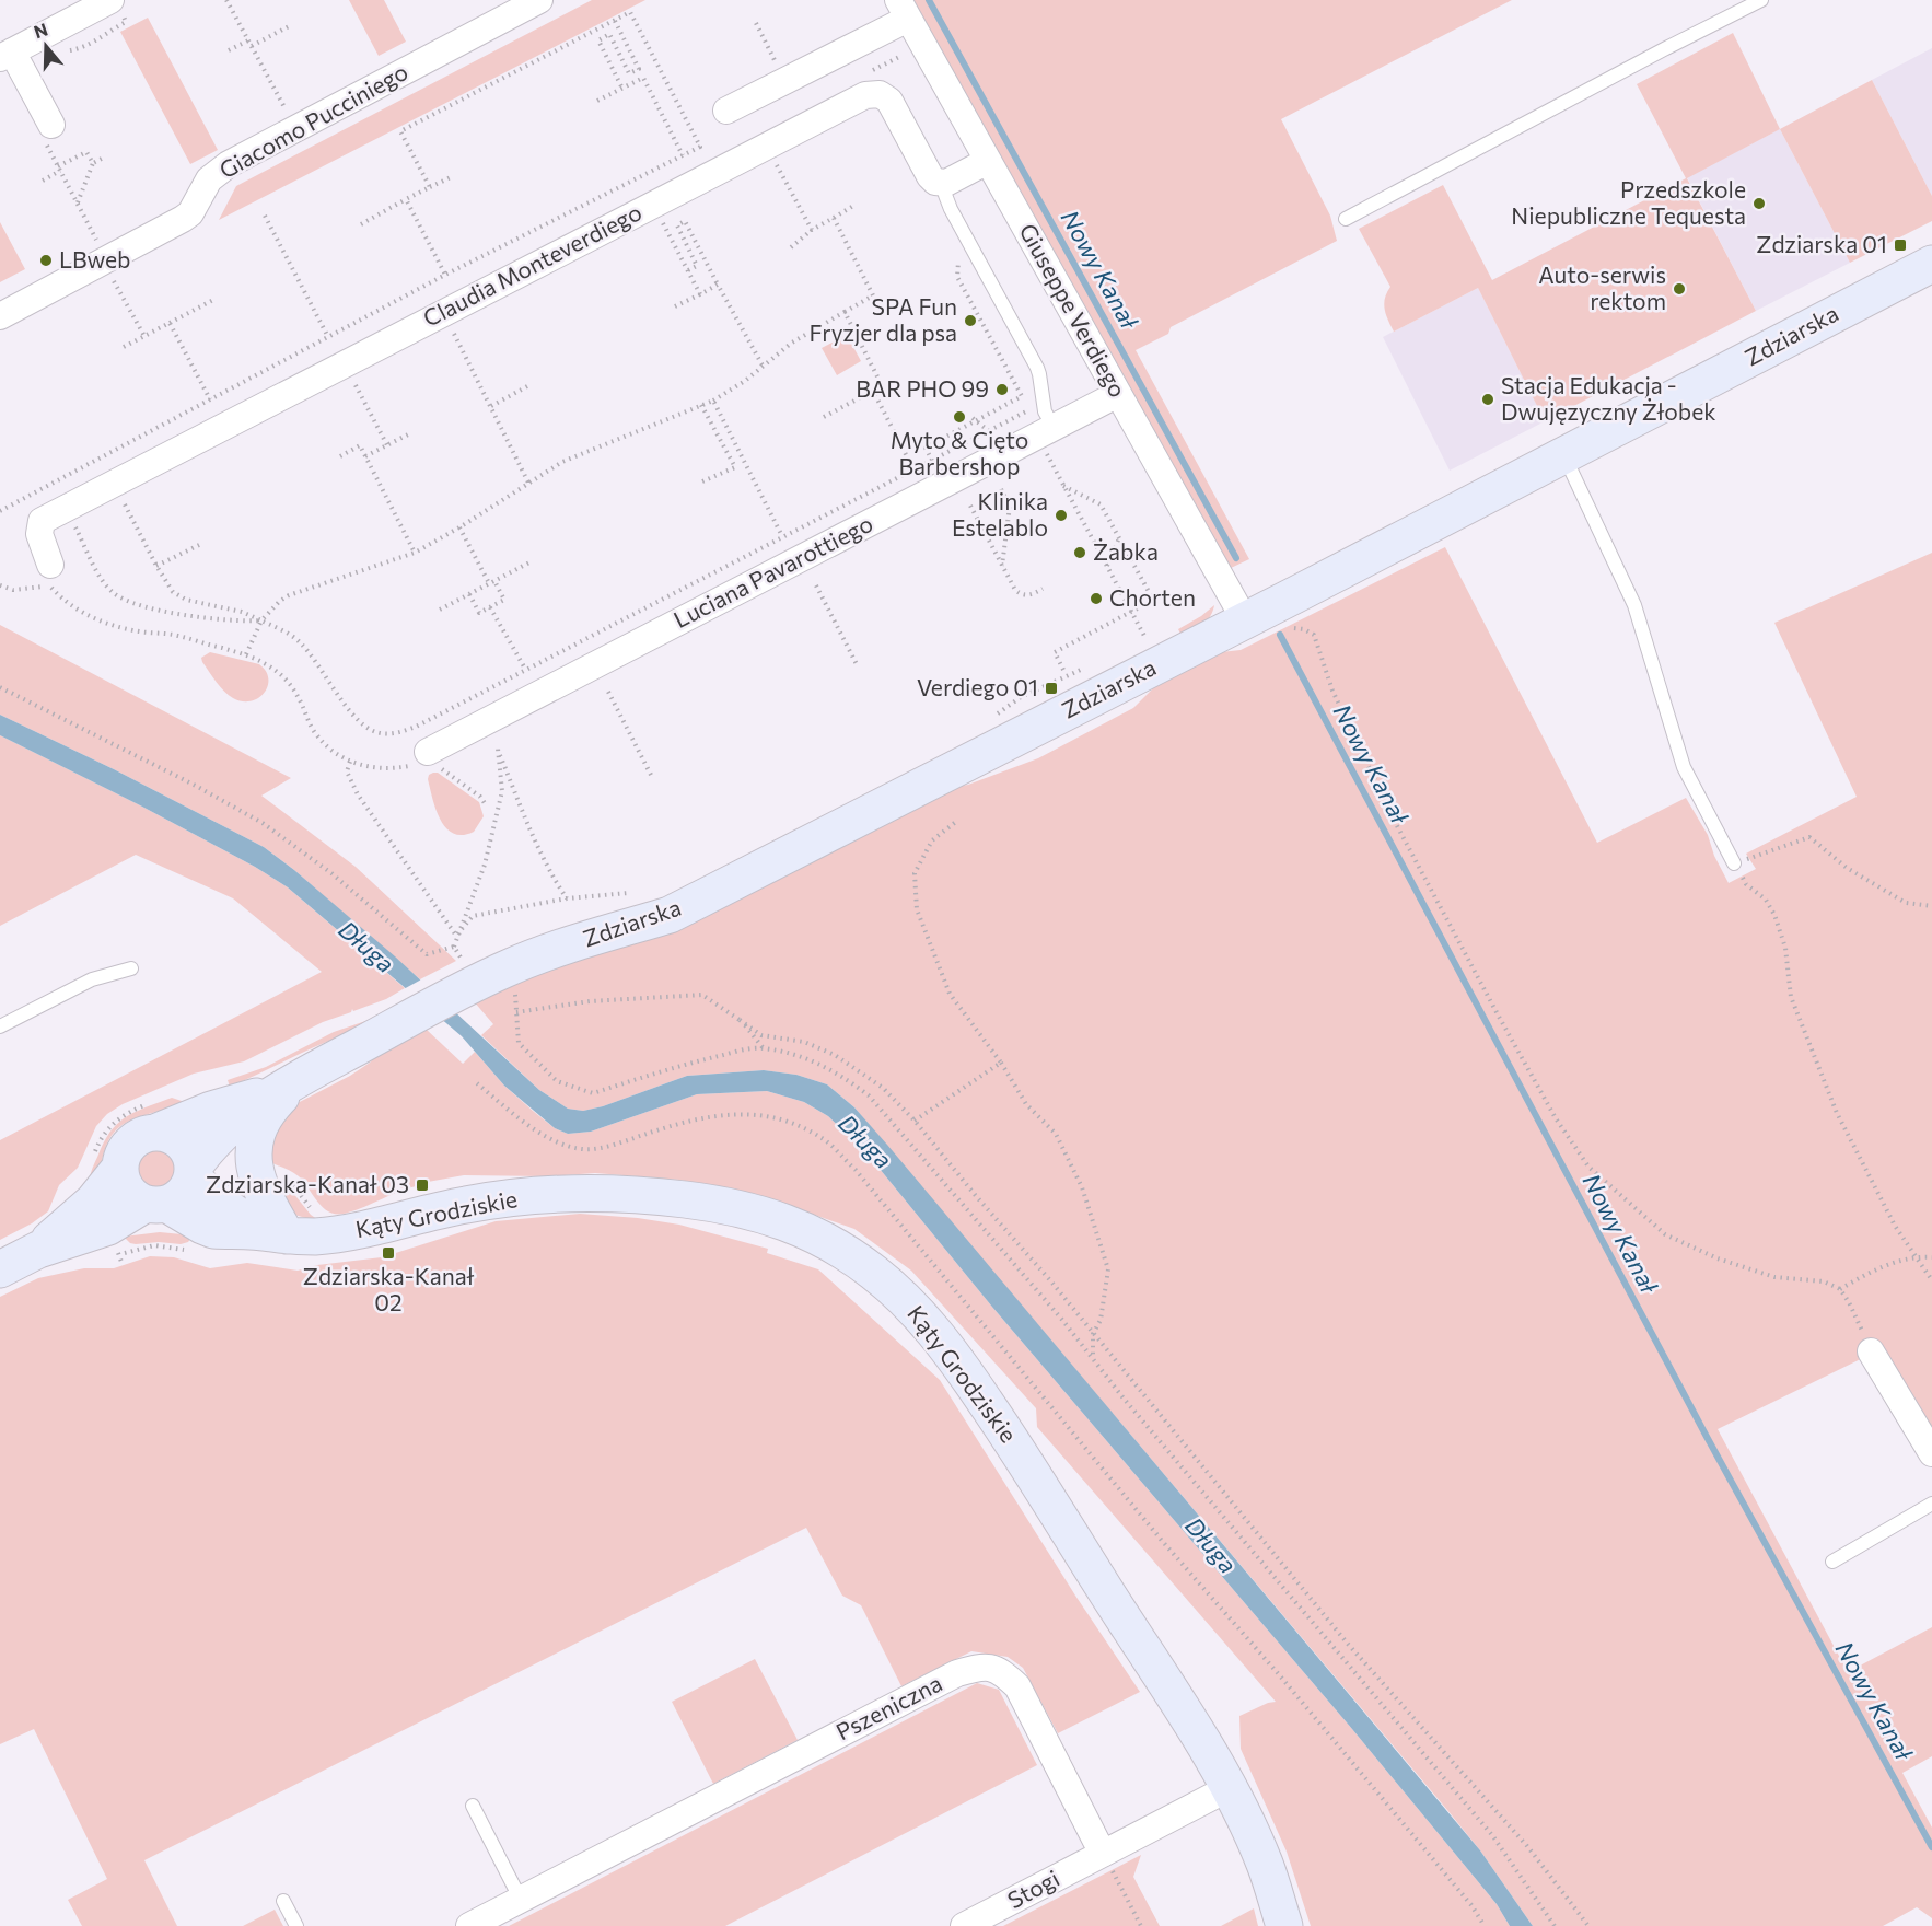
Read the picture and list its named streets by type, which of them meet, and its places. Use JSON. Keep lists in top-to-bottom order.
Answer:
{
  "streets": {
    "street": [
      "Giacomo Pucciniego",
      "Claudia Monteverdiego",
      "Giuseppe Verdiego",
      "Zdziarska",
      "Luciana Pavarottiego",
      "Kąty Grodziskie",
      "Pszeniczna",
      "Stogi"
    ]
  },
  "crossings": [
    ["Giuseppe Verdiego", "Zdziarska"],
    ["Giuseppe Verdiego", "Luciana Pavarottiego"],
    ["Zdziarska", "Kąty Grodziskie"],
    ["Pszeniczna", "Stogi"]
  ],
  "water": ["Nowy Kanał", "Długa"],
  "places": {
    "other": [
      "Przedszkole Niepubliczne Tequesta",
      "LBweb",
      "Auto-serwis rektom",
      "SPA Fun Fryzjer dla psa",
      "BAR PHO 99",
      "Stacja Edukacja - Dwujęzyczny Żłobek",
      "Myto & Cięto Barbershop",
      "Klinika Estelablo",
      "Żabka",
      "Chorten"
    ],
    "transit": [
      "Zdziarska 01",
      "Verdiego 01",
      "Zdziarska-Kanał 03",
      "Zdziarska-Kanał 02"
    ]
  },
  "north": "top"
}
